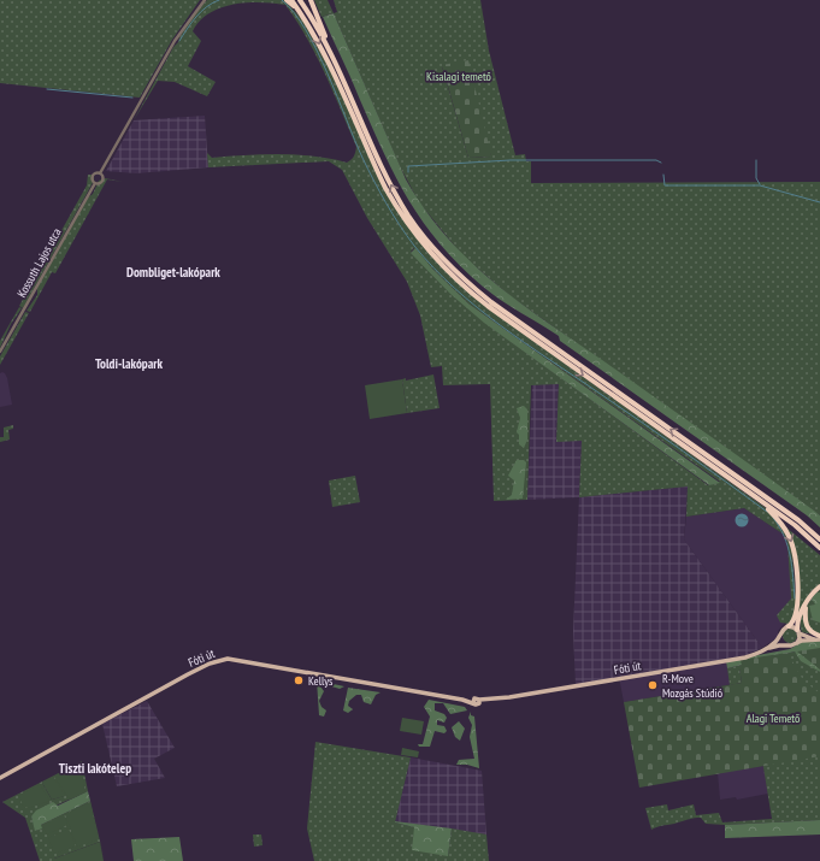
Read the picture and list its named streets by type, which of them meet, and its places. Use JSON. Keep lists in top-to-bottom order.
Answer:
{
  "streets": {
    "main road": ["Fóti út"],
    "street": ["Kossuth Lajos utca"]
  },
  "districts": ["Dombliget-lakópark", "Toldi-lakópark", "Tiszti lakótelep"],
  "parks": ["Kisalagi temető", "Alagi Temető"],
  "places": ["Kellys", "R-Move Mozgás Stúdió"]
}
